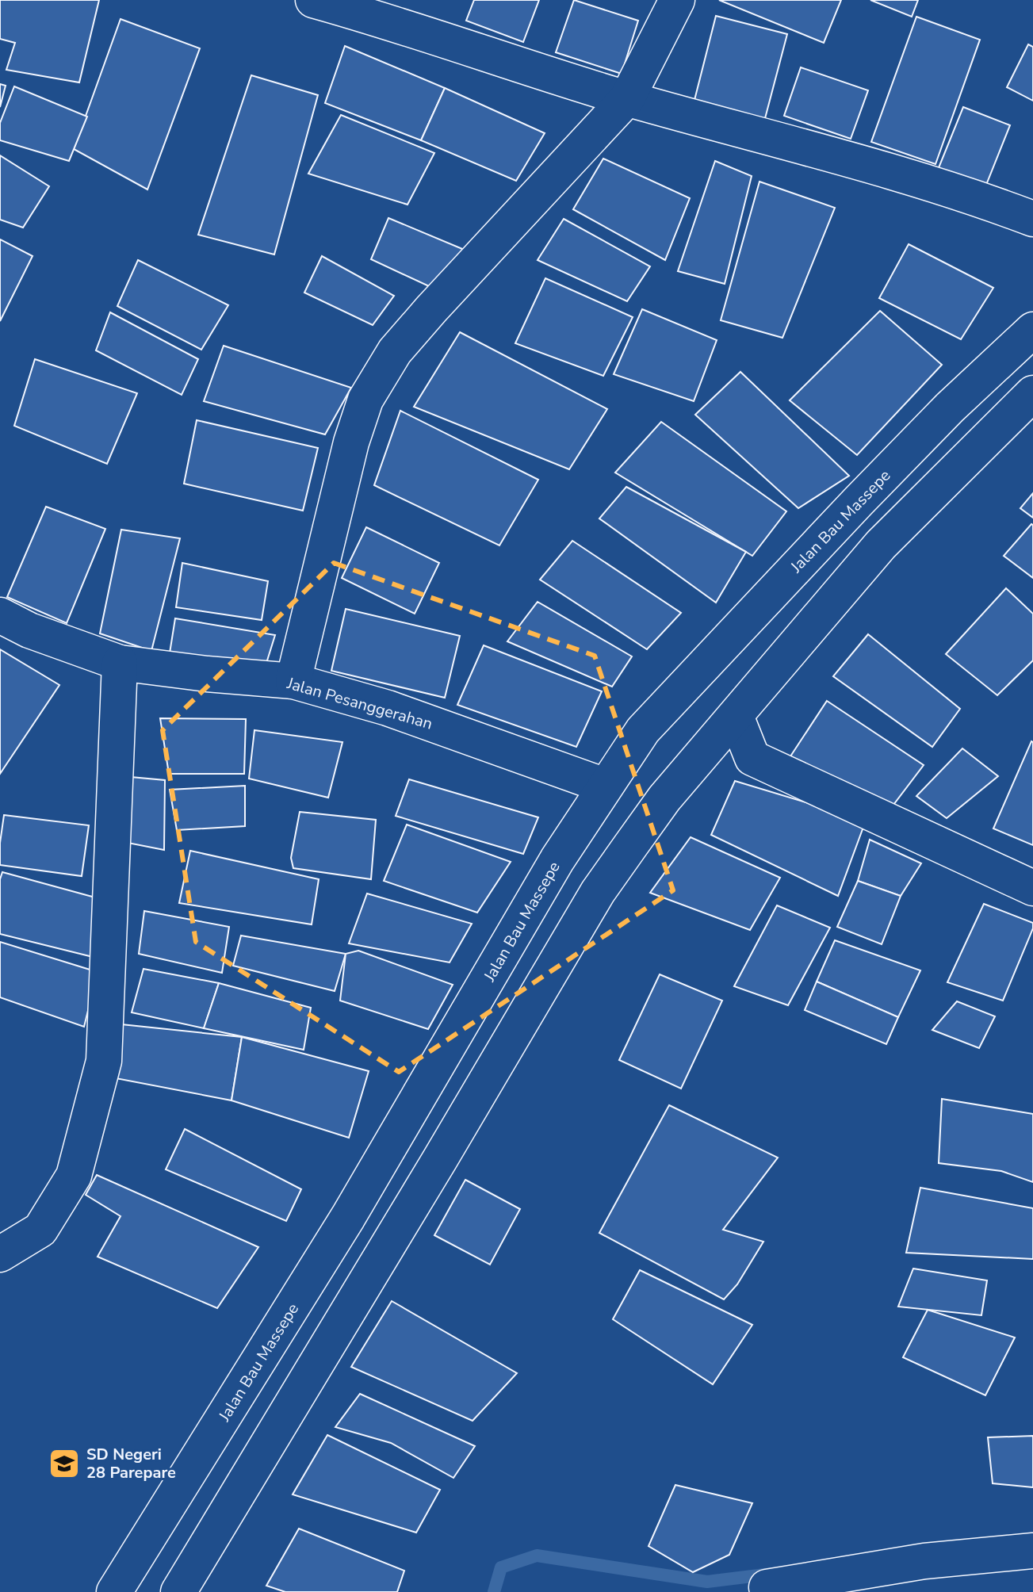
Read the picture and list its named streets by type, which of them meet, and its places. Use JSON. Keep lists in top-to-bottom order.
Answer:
{
  "streets": {
    "main road": ["Jalan Bau Massepe", "Jalan Pesanggerahan"]
  },
  "crossings": [
    ["Jalan Bau Massepe", "Jalan Pesanggerahan"]
  ],
  "places": {
    "school or university": ["SD Negeri 28 Parepare"]
  }
}
